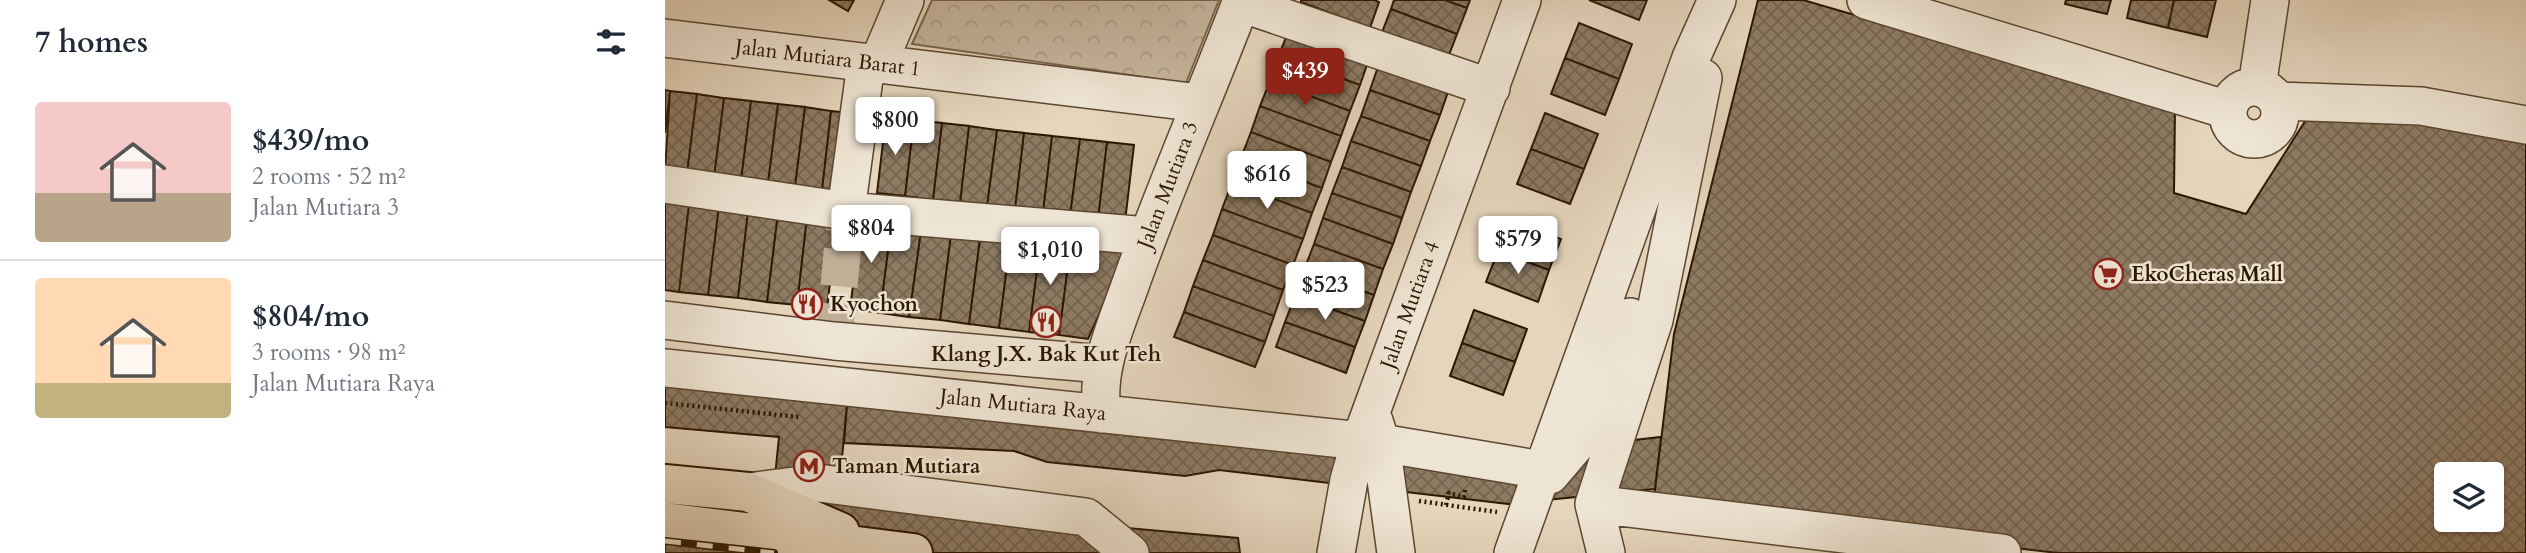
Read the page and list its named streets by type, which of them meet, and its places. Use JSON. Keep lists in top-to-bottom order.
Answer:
{
  "streets": {
    "street": [
      "Jalan Mutiara Barat 1",
      "Jalan Mutiara 3",
      "Jalan Mutiara 4",
      "Jalan Mutiara Raya"
    ]
  },
  "crossings": [
    ["Jalan Mutiara Barat 1", "Jalan Mutiara 3"],
    ["Jalan Mutiara 3", "Jalan Mutiara Raya"],
    ["Jalan Mutiara 4", "Jalan Mutiara Raya"]
  ],
  "places": {
    "supermarket": ["EkoCheras Mall"],
    "restaurant": ["Kyochon", "Klang J.X. Bak Kut Teh"],
    "metro station": ["Taman Mutiara"]
  },
  "page": {
    "heading": "7 homes",
    "price": [
      "$439",
      "$800",
      "$616",
      "$804",
      "$579",
      "$1,010",
      "$523"
    ],
    "list": [
      {
        "name": "$439/mo",
        "note": "2 rooms · 52 m² · Jalan Mutiara 3"
      },
      {
        "name": "$804/mo",
        "note": "3 rooms · 98 m² · Jalan Mutiara Raya"
      }
    ]
  }
}
